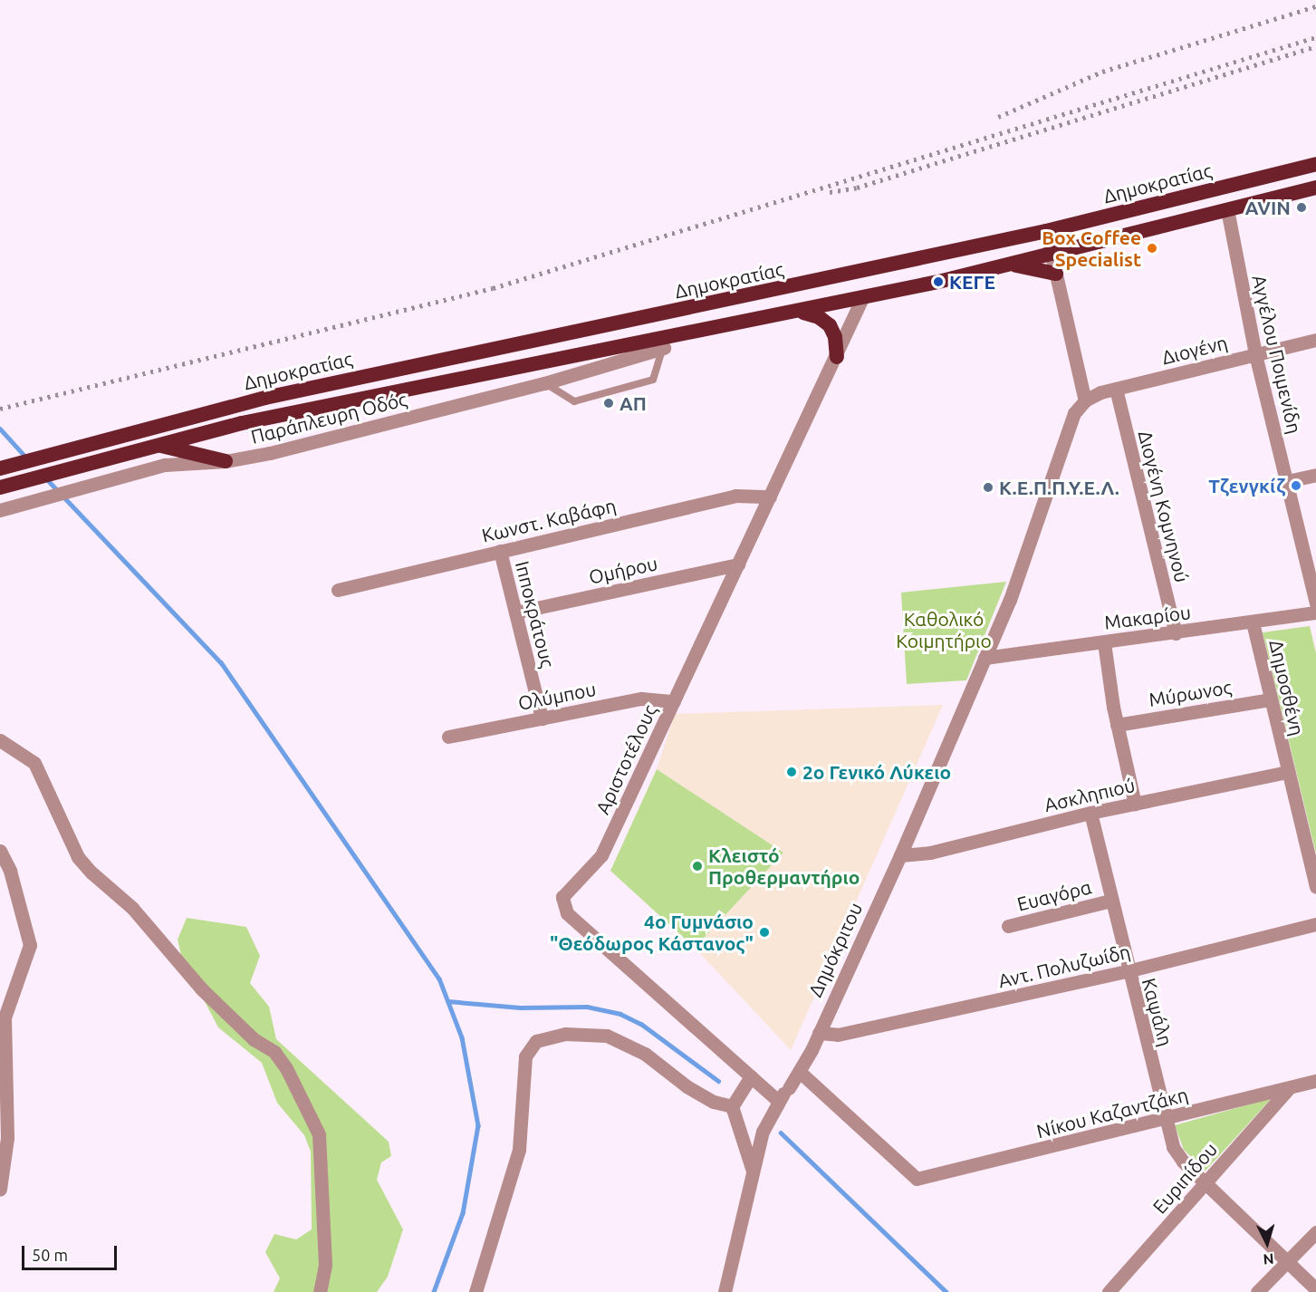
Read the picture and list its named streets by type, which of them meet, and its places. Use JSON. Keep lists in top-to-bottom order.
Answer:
{
  "streets": {
    "highway": ["Δημοκρατίας"],
    "street": [
      "Διογένη",
      "Αγγέλου Ποιμενίδη",
      "Παράπλευρη Οδός",
      "Διογένη Κομνηνού",
      "Κωνστ. Καβάφη",
      "Ομήρου",
      "Ιπποκράτους",
      "Μακαρίου",
      "Δημοσθένη",
      "Μύρωνος",
      "Ολύμπου",
      "Αριστοτέλους",
      "Ασκληπιού",
      "Ευαγόρα",
      "Δημόκριτου",
      "Αντ. Πολυζωίδη",
      "Καψάλη",
      "Νίκου Καζαντζάκη",
      "Ευριπίδου"
    ]
  },
  "crossings": [
    ["Δημοκρατίας", "Αγγέλου Ποιμενίδη"],
    ["Δημοκρατίας", "Αριστοτέλους"],
    ["Διογένη", "Αγγέλου Ποιμενίδη"],
    ["Διογένη", "Διογένη Κομνηνού"],
    ["Διογένη", "Δημόκριτου"],
    ["Διογένη Κομνηνού", "Μακαρίου"],
    ["Κωνστ. Καβάφη", "Ιπποκράτους"],
    ["Κωνστ. Καβάφη", "Αριστοτέλους"],
    ["Ομήρου", "Ιπποκράτους"],
    ["Ομήρου", "Αριστοτέλους"],
    ["Ιπποκράτους", "Ολύμπου"],
    ["Μακαρίου", "Δημοσθένη"],
    ["Μακαρίου", "Δημόκριτου"],
    ["Δημοσθένη", "Μύρωνος"],
    ["Δημοσθένη", "Ασκληπιού"],
    ["Ολύμπου", "Αριστοτέλους"],
    ["Αριστοτέλους", "Δημόκριτου"],
    ["Ασκληπιού", "Δημόκριτου"],
    ["Ασκληπιού", "Καψάλη"],
    ["Ευαγόρα", "Καψάλη"],
    ["Δημόκριτου", "Αντ. Πολυζωίδη"],
    ["Δημόκριτου", "Νίκου Καζαντζάκη"],
    ["Αντ. Πολυζωίδη", "Καψάλη"],
    ["Καψάλη", "Νίκου Καζαντζάκη"],
    ["Καψάλη", "Ευριπίδου"],
    ["Νίκου Καζαντζάκη", "Ευριπίδου"]
  ],
  "parks": ["Καθολικό Κοιμητήριο"],
  "places": [
    "AVIN",
    "Box Coffee Specialist",
    "ΚΕΓΕ",
    "ΑΠ",
    "Τζενγκίζ",
    "Κ.Ε.Π.Π.Υ.Ε.Λ.",
    "2ο Γενικό Λύκειο",
    "Κλειστό Προθερμαντήριο",
    "4ο Γυμνάσιο \"Θεόδωρος Κάστανος\""
  ],
  "scale_bar": "50 m",
  "north": "bottom"
}
